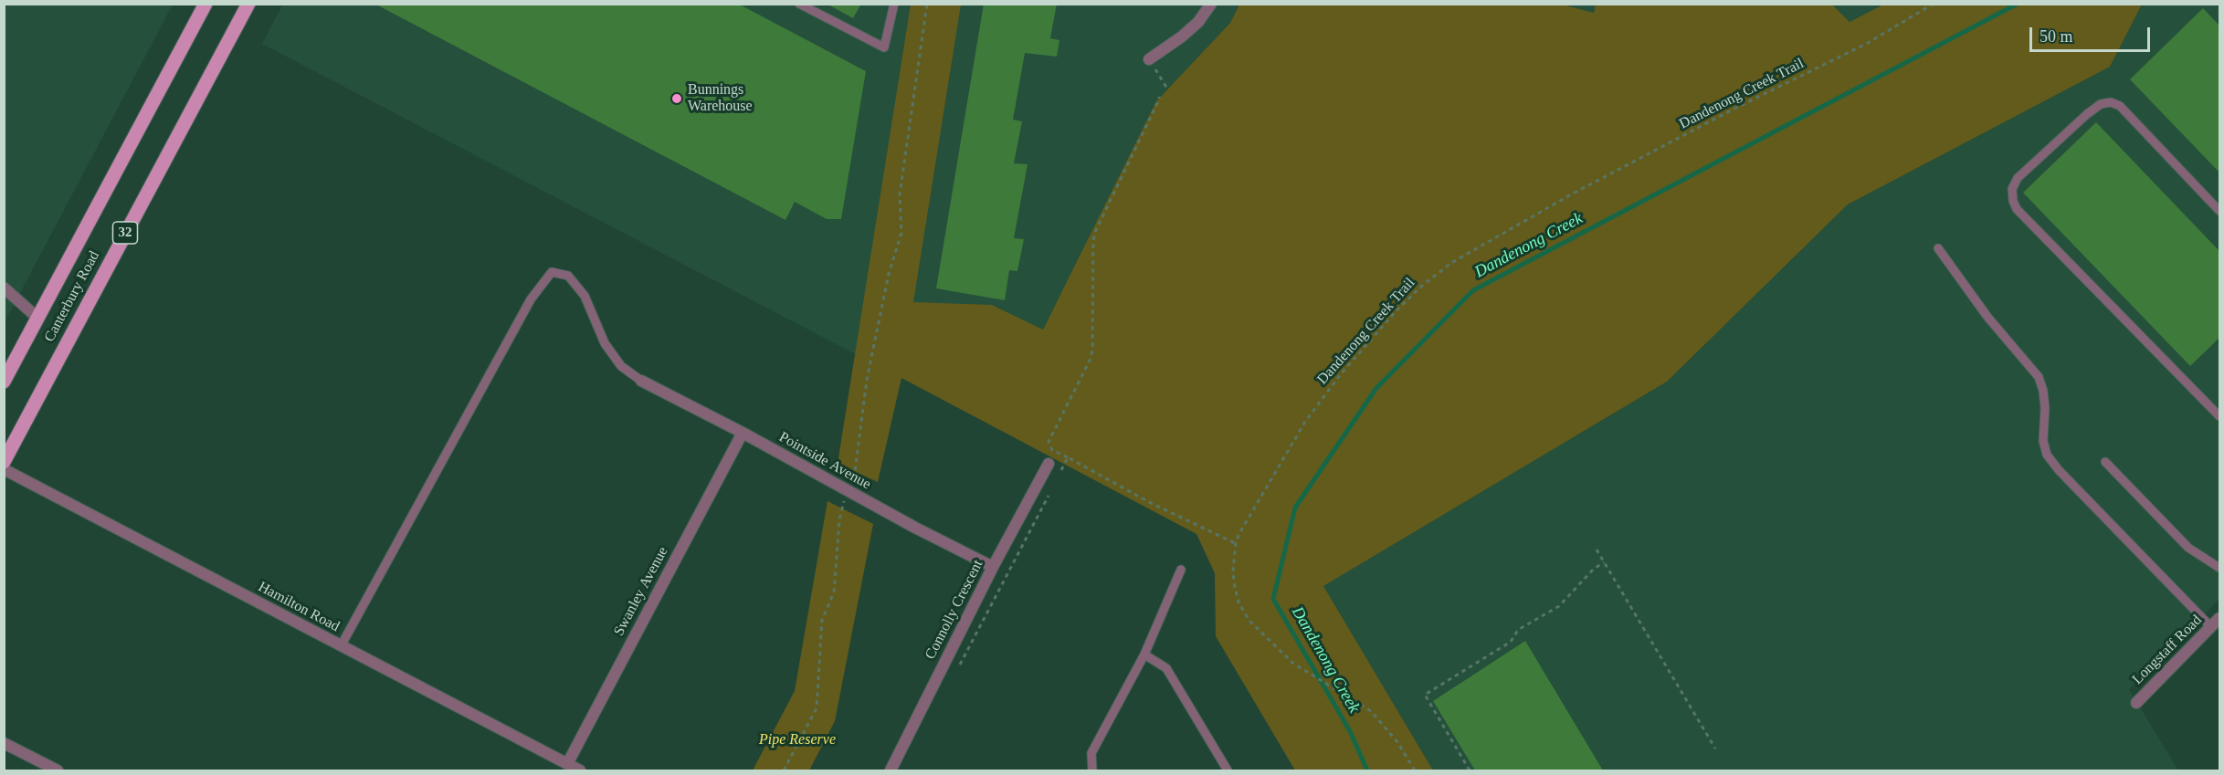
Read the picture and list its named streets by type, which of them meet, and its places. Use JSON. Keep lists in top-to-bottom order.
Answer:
{
  "streets": {
    "main road": ["32", "Canterbury Road"],
    "street": [
      "Pointside Avenue",
      "Swanley Avenue",
      "Hamilton Road",
      "Connolly Crescent",
      "Longstaff Road"
    ],
    "path": ["Dandenong Creek Trail"]
  },
  "crossings": [
    ["Pointside Avenue", "Swanley Avenue"],
    ["Pointside Avenue", "Connolly Crescent"],
    ["Swanley Avenue", "Hamilton Road"]
  ],
  "water": ["Dandenong Creek"],
  "parks": ["Pipe Reserve"],
  "places": ["Bunnings Warehouse"],
  "scale_bar": "50 m"
}
